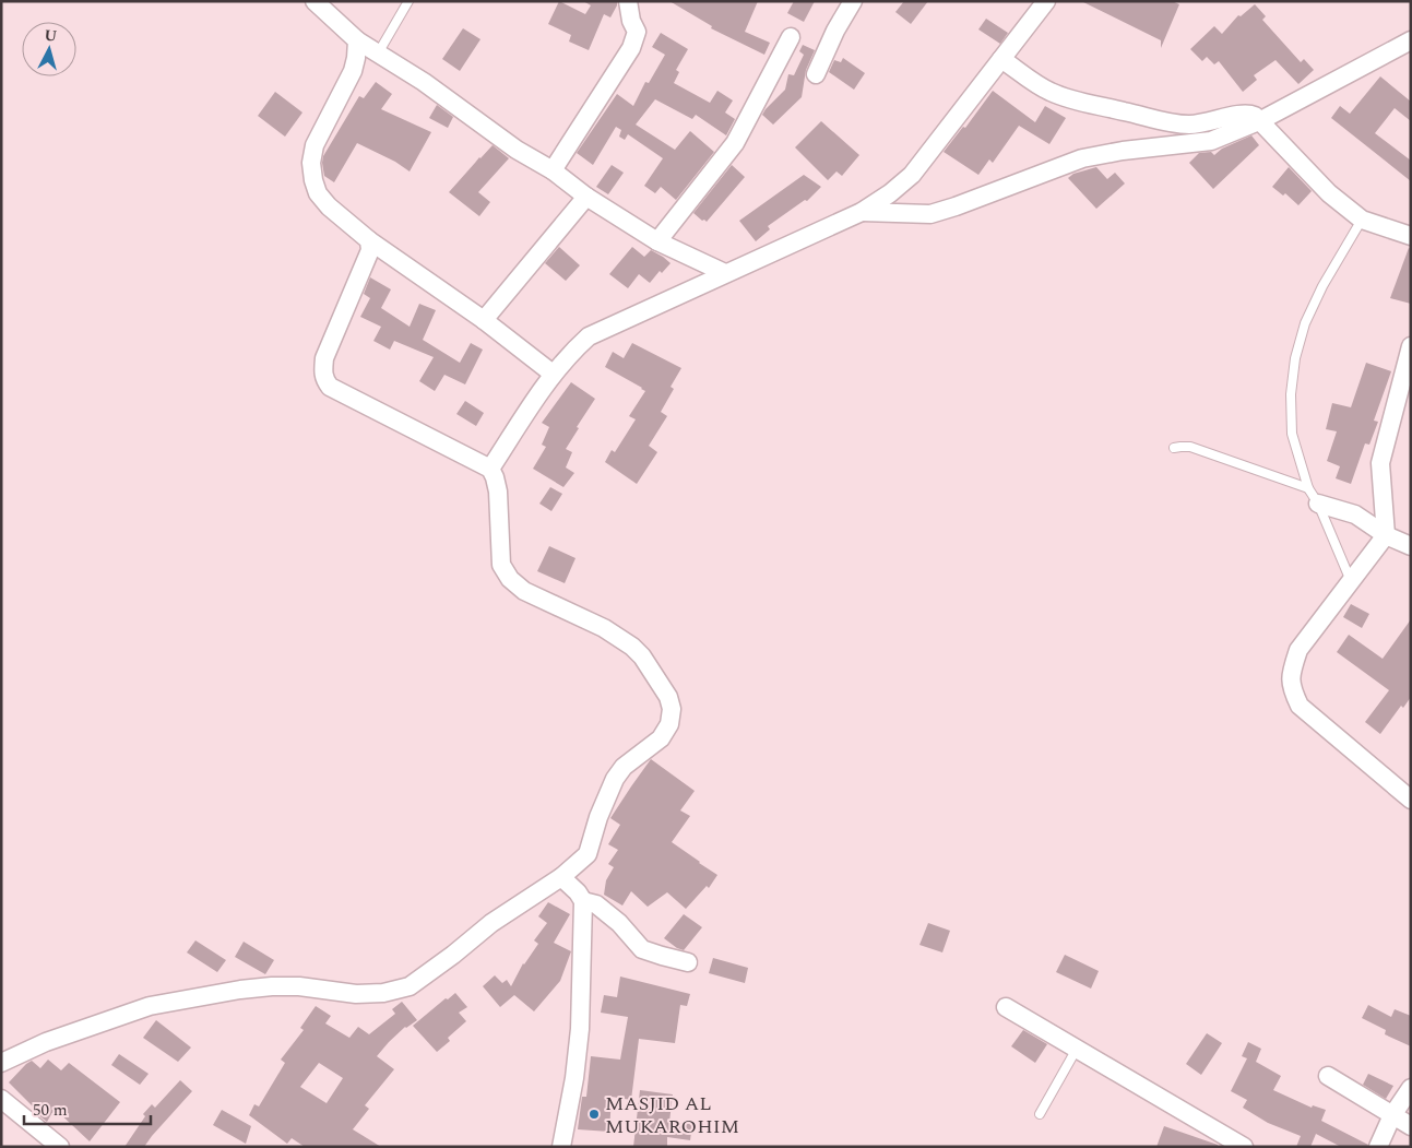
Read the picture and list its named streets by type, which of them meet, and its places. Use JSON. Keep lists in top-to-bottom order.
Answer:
{
  "places": ["MASJID AL MUKAROHIM"],
  "scale_bar": "50 m",
  "north": "top"
}
